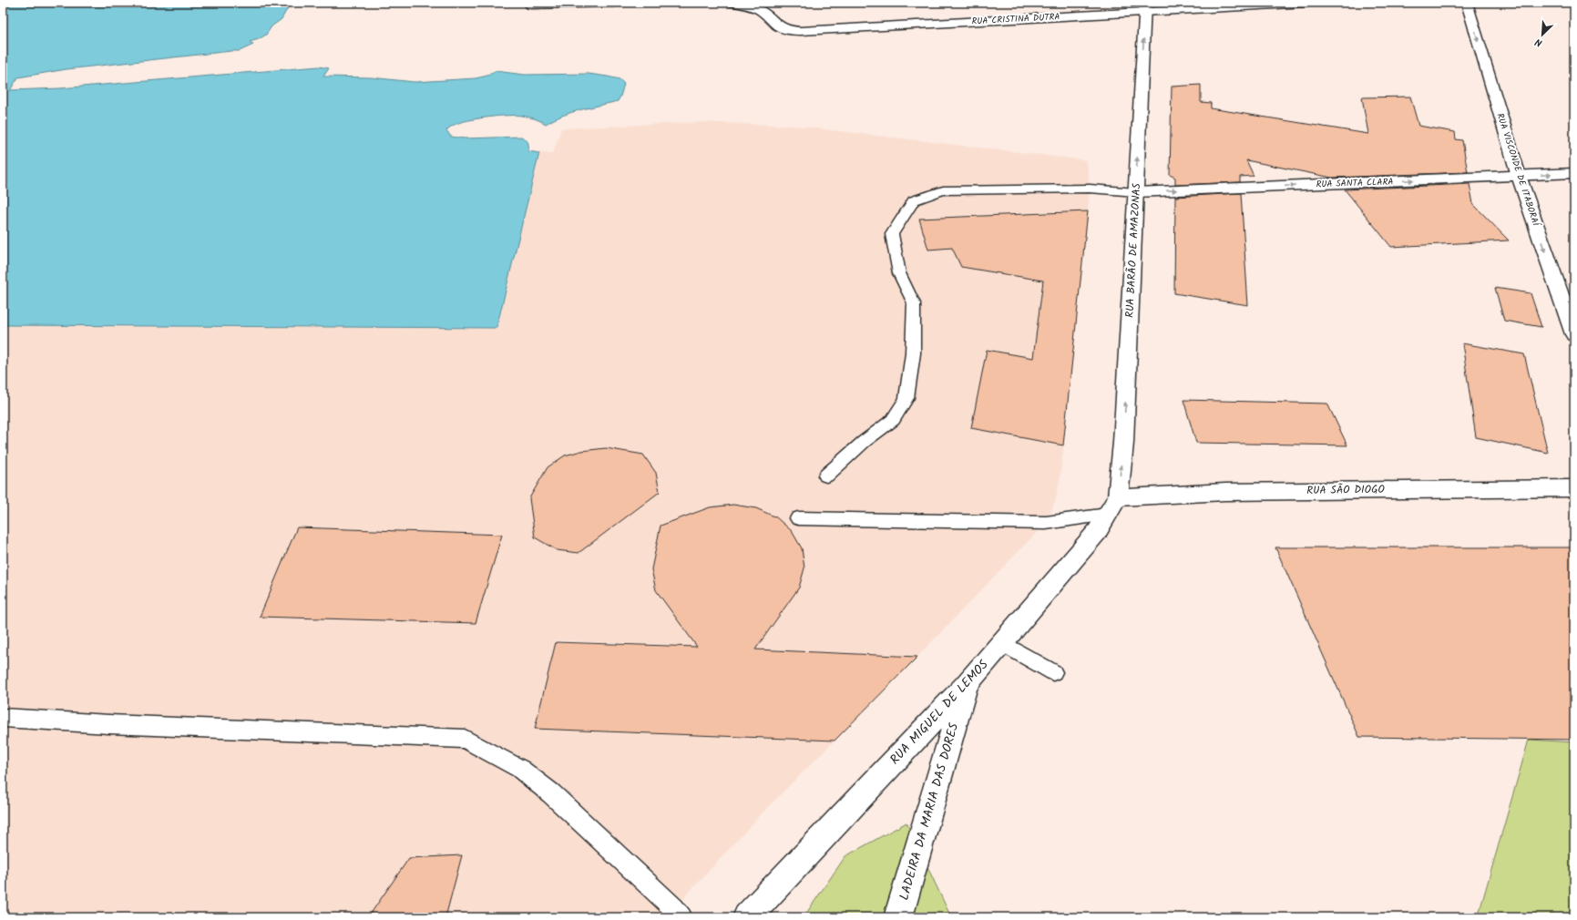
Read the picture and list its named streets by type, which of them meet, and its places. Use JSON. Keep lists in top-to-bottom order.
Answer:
{
  "streets": {
    "street": [
      "RUA CRISTINA DUTRA",
      "RUA VISCONDE DE ITABORAÍ",
      "RUA SANTA CLARA",
      "RUA BARÃO DE AMAZONAS",
      "RUA SÃO DIOGO",
      "RUA MIGUEL DE LEMOS",
      "LADEIRA DA MARIA DAS DORES"
    ]
  },
  "crossings": [
    ["RUA CRISTINA DUTRA", "RUA BARÃO DE AMAZONAS"],
    ["RUA VISCONDE DE ITABORAÍ", "RUA SANTA CLARA"],
    ["RUA SANTA CLARA", "RUA BARÃO DE AMAZONAS"],
    ["RUA BARÃO DE AMAZONAS", "RUA SÃO DIOGO"],
    ["RUA BARÃO DE AMAZONAS", "RUA MIGUEL DE LEMOS"],
    ["RUA SÃO DIOGO", "RUA MIGUEL DE LEMOS"],
    ["RUA MIGUEL DE LEMOS", "LADEIRA DA MARIA DAS DORES"]
  ],
  "one_way": ["RUA VISCONDE DE ITABORAÍ", "RUA SANTA CLARA", "RUA BARÃO DE AMAZONAS"],
  "north": "bottom left"
}
